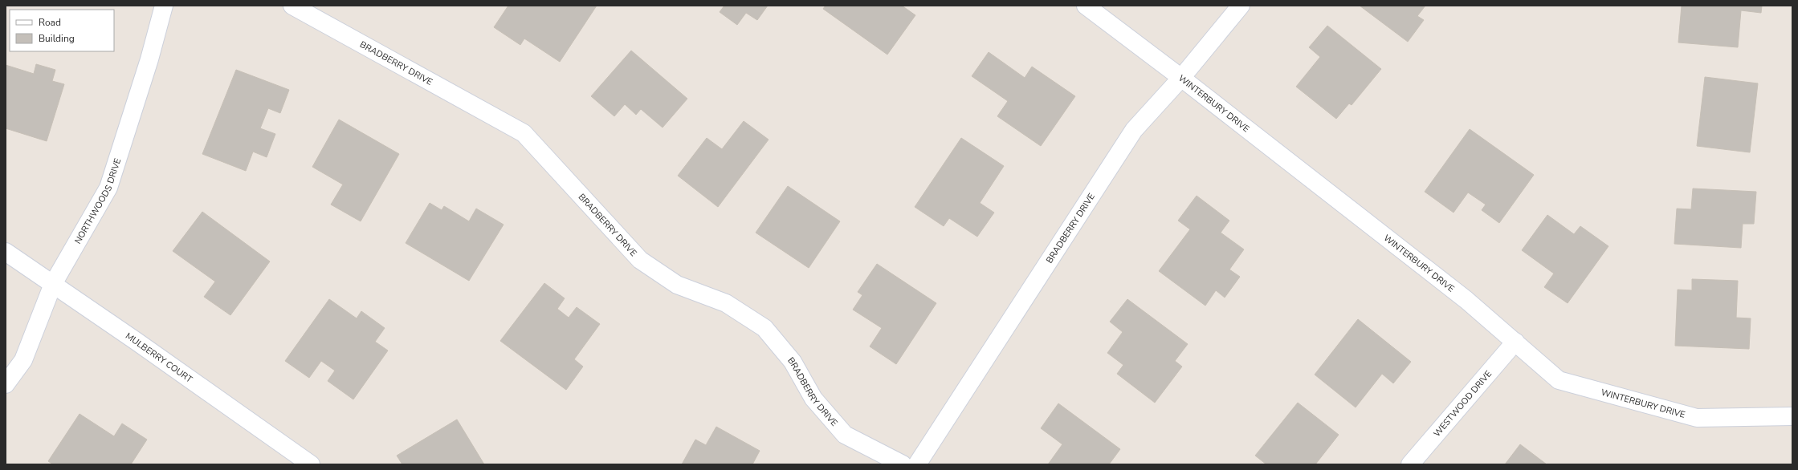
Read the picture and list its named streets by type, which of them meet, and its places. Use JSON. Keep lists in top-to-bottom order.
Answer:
{
  "streets": {
    "street": [
      "BRADBERRY DRIVE",
      "WINTERBURY DRIVE",
      "NORTHWOODS DRIVE",
      "MULBERRY COURT",
      "WESTWOOD DRIVE"
    ]
  },
  "crossings": [
    ["BRADBERRY DRIVE", "WINTERBURY DRIVE"],
    ["WINTERBURY DRIVE", "WESTWOOD DRIVE"],
    ["NORTHWOODS DRIVE", "MULBERRY COURT"]
  ],
  "legend": ["Road", "Building"]
}
